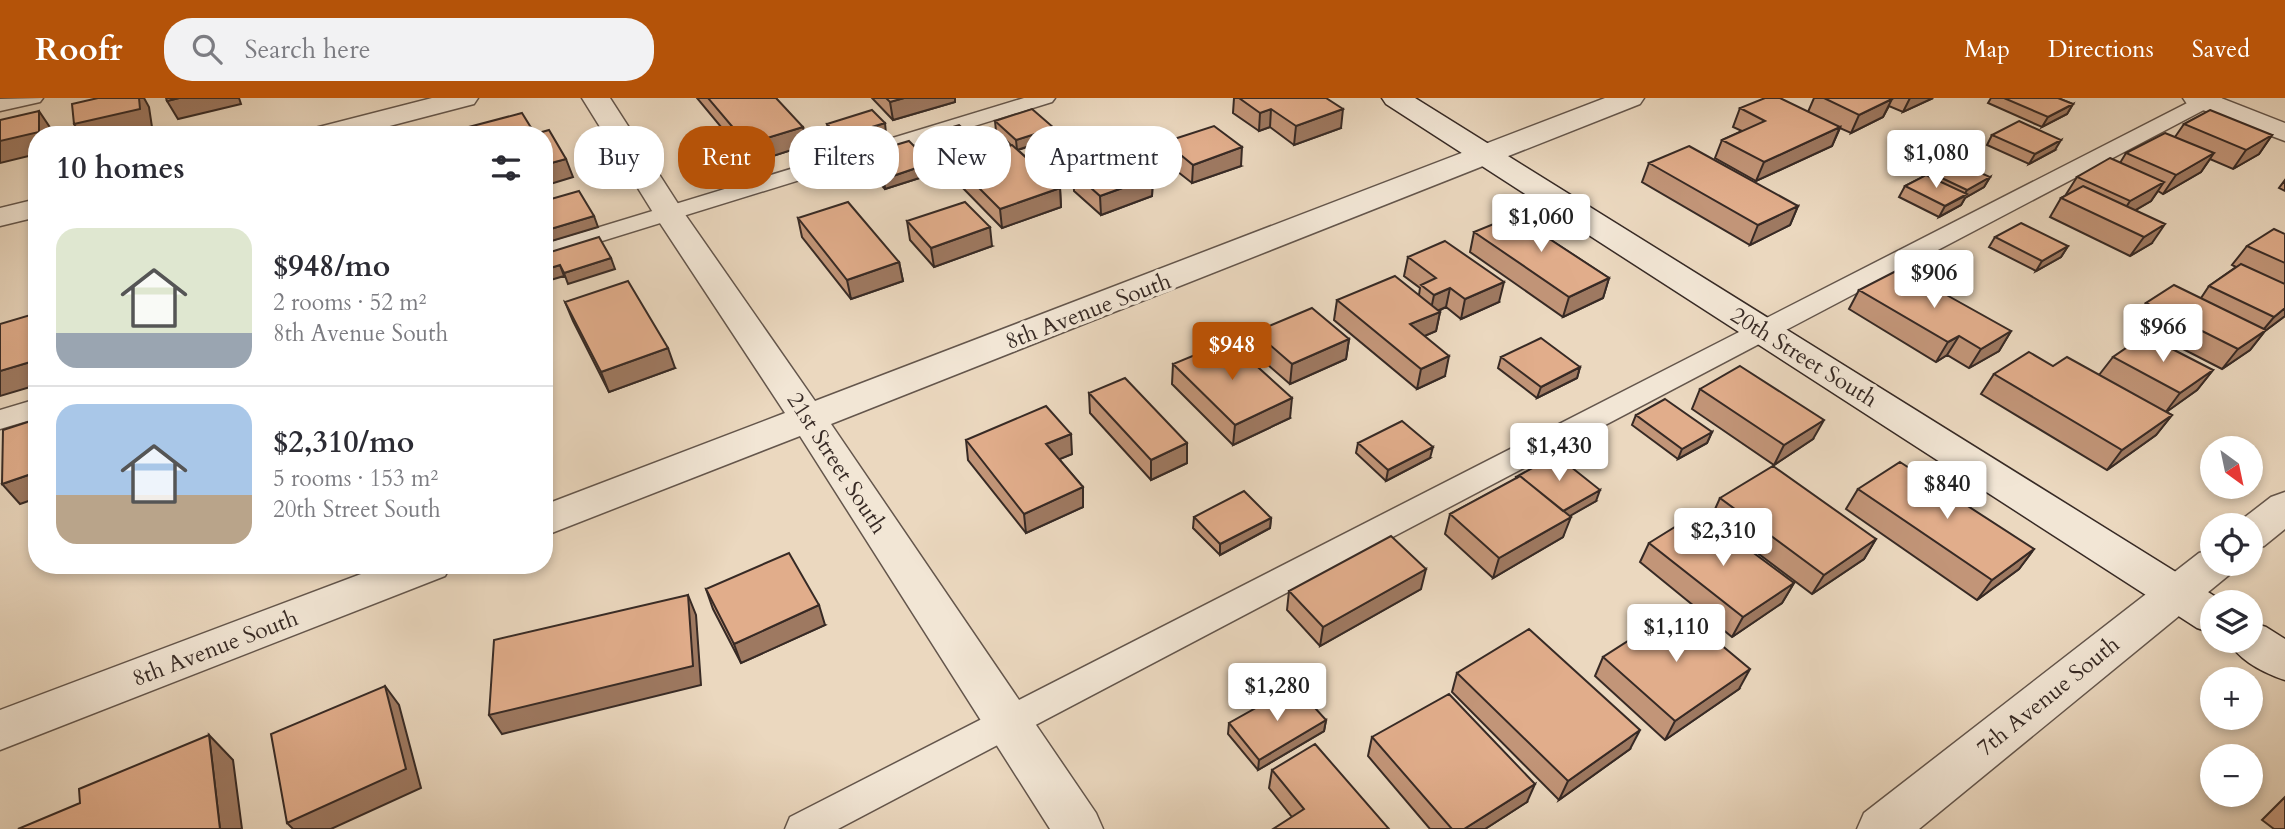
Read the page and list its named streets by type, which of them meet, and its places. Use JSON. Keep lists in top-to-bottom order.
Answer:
{
  "streets": {
    "street": [
      "8th Avenue South",
      "20th Street South",
      "21st Street South",
      "7th Avenue South"
    ]
  },
  "crossings": [
    ["8th Avenue South", "20th Street South"],
    ["8th Avenue South", "21st Street South"],
    ["20th Street South", "7th Avenue South"]
  ],
  "north": "bottom right",
  "page": {
    "header": "Roofr",
    "search": "Search here",
    "nav": ["Map", "Directions", "Saved"],
    "chip": [
      "Buy",
      "Rent",
      "Filters",
      "New",
      "Apartment"
    ],
    "heading": "10 homes",
    "price": [
      "$1,080",
      "$1,060",
      "$906",
      "$966",
      "$948",
      "$1,430",
      "$840",
      "$2,310",
      "$1,110",
      "$1,280"
    ],
    "list": [
      {
        "name": "$948/mo",
        "note": "2 rooms · 52 m² · 8th Avenue South"
      },
      {
        "name": "$2,310/mo",
        "note": "5 rooms · 153 m² · 20th Street South"
      }
    ],
    "map_buttons": ["+", "−"]
  }
}
